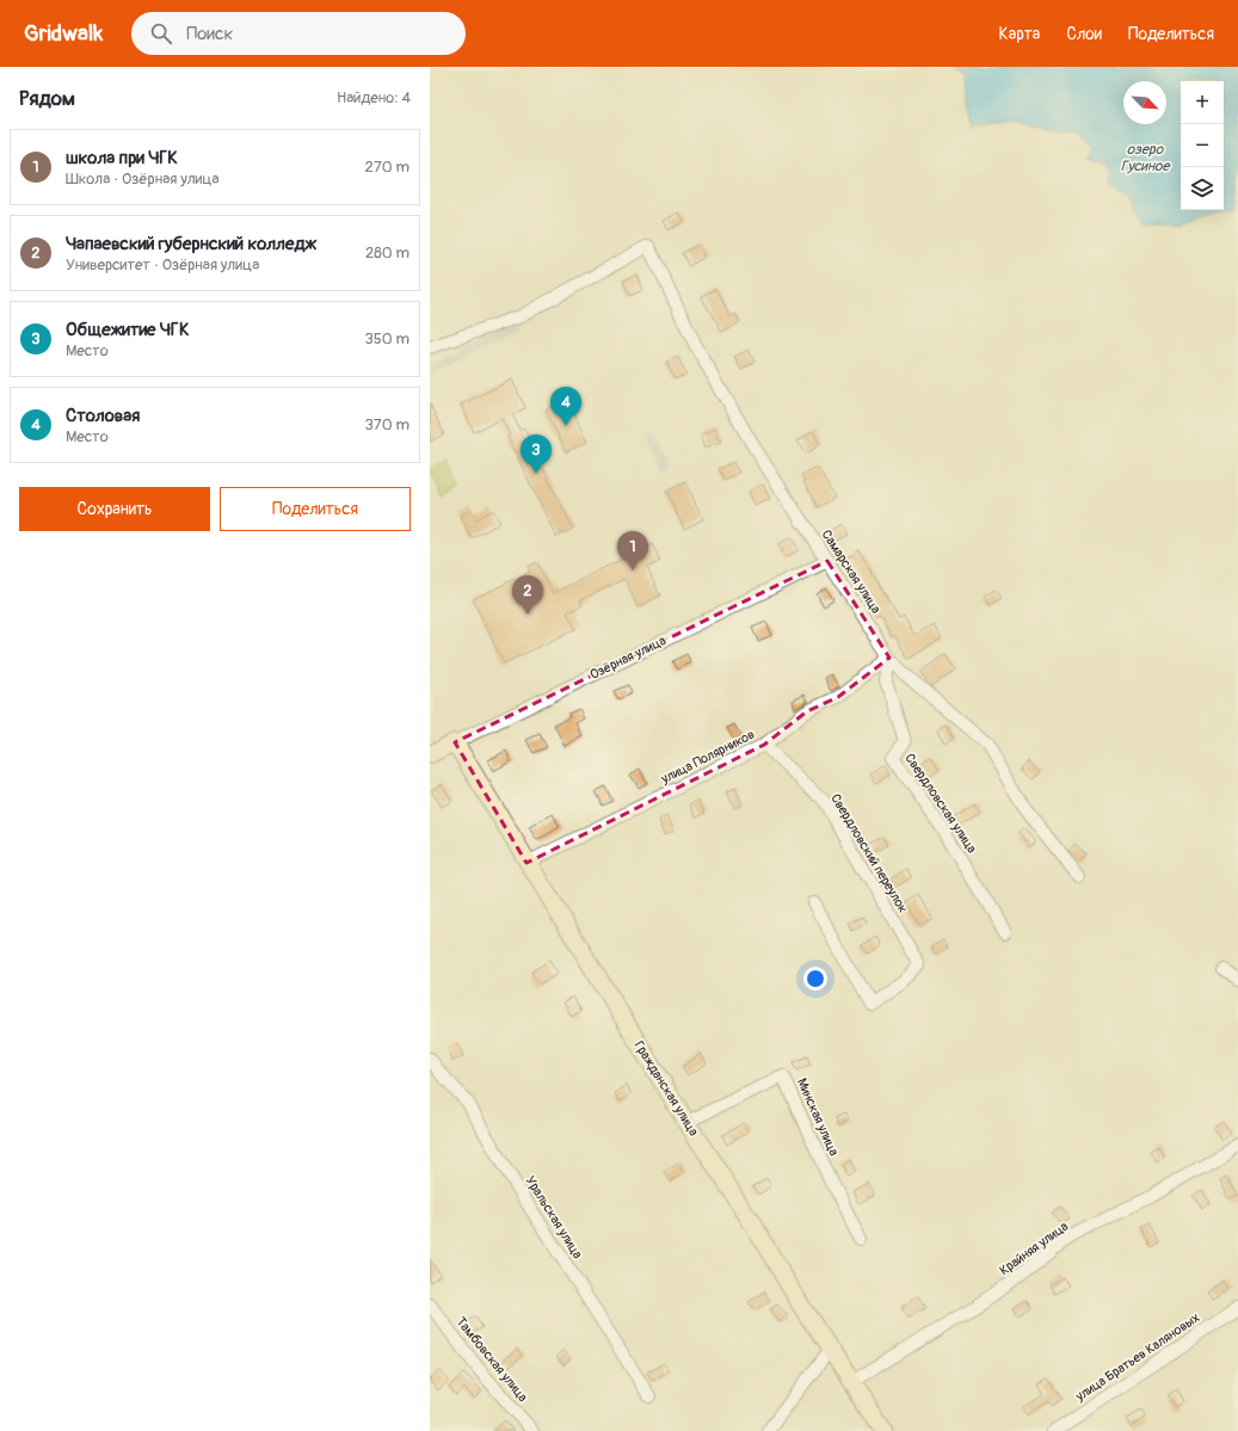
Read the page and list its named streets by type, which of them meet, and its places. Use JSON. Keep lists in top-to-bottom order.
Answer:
{
  "streets": {
    "street": [
      "Самарская улица",
      "Озёрная улица",
      "улица Полярников",
      "Свердловская улица",
      "Свердловский переулок",
      "Гражданская улица",
      "Минская улица",
      "Уральская улица",
      "Крайняя улица",
      "улица Братьев Каляновых",
      "Тамбовская улица"
    ]
  },
  "crossings": [
    ["Самарская улица", "Озёрная улица"],
    ["Самарская улица", "улица Полярников"],
    ["Самарская улица", "Свердловская улица"],
    ["Озёрная улица", "Гражданская улица"],
    ["улица Полярников", "Свердловская улица"],
    ["улица Полярников", "Свердловский переулок"],
    ["улица Полярников", "Гражданская улица"],
    ["Гражданская улица", "Минская улица"],
    ["Гражданская улица", "Крайняя улица"]
  ],
  "water": ["озеро Гусиное"],
  "north": "bottom right",
  "page": {
    "header": "Gridwalk",
    "search": "Поиск",
    "nav": ["Карта", "Слои", "Поделиться"],
    "heading": ["Рядом", "Найдено: 4"],
    "map_buttons": ["+", "−"],
    "list": [
      {
        "mark": "1",
        "name": "школа при ЧГК",
        "note": "Школа · Озёрная улица",
        "value": "270 m"
      },
      {
        "mark": "2",
        "name": "Чапаевский губернский колледж",
        "note": "Университет · Озёрная улица",
        "value": "280 m"
      },
      {
        "mark": "3",
        "name": "Общежитие ЧГК",
        "note": "Место",
        "value": "350 m"
      },
      {
        "mark": "4",
        "name": "Столовая",
        "note": "Место",
        "value": "370 m"
      }
    ],
    "pins": [
      "4",
      "3",
      "1",
      "2"
    ],
    "buttons": ["Сохранить", "Поделиться"]
  }
}
